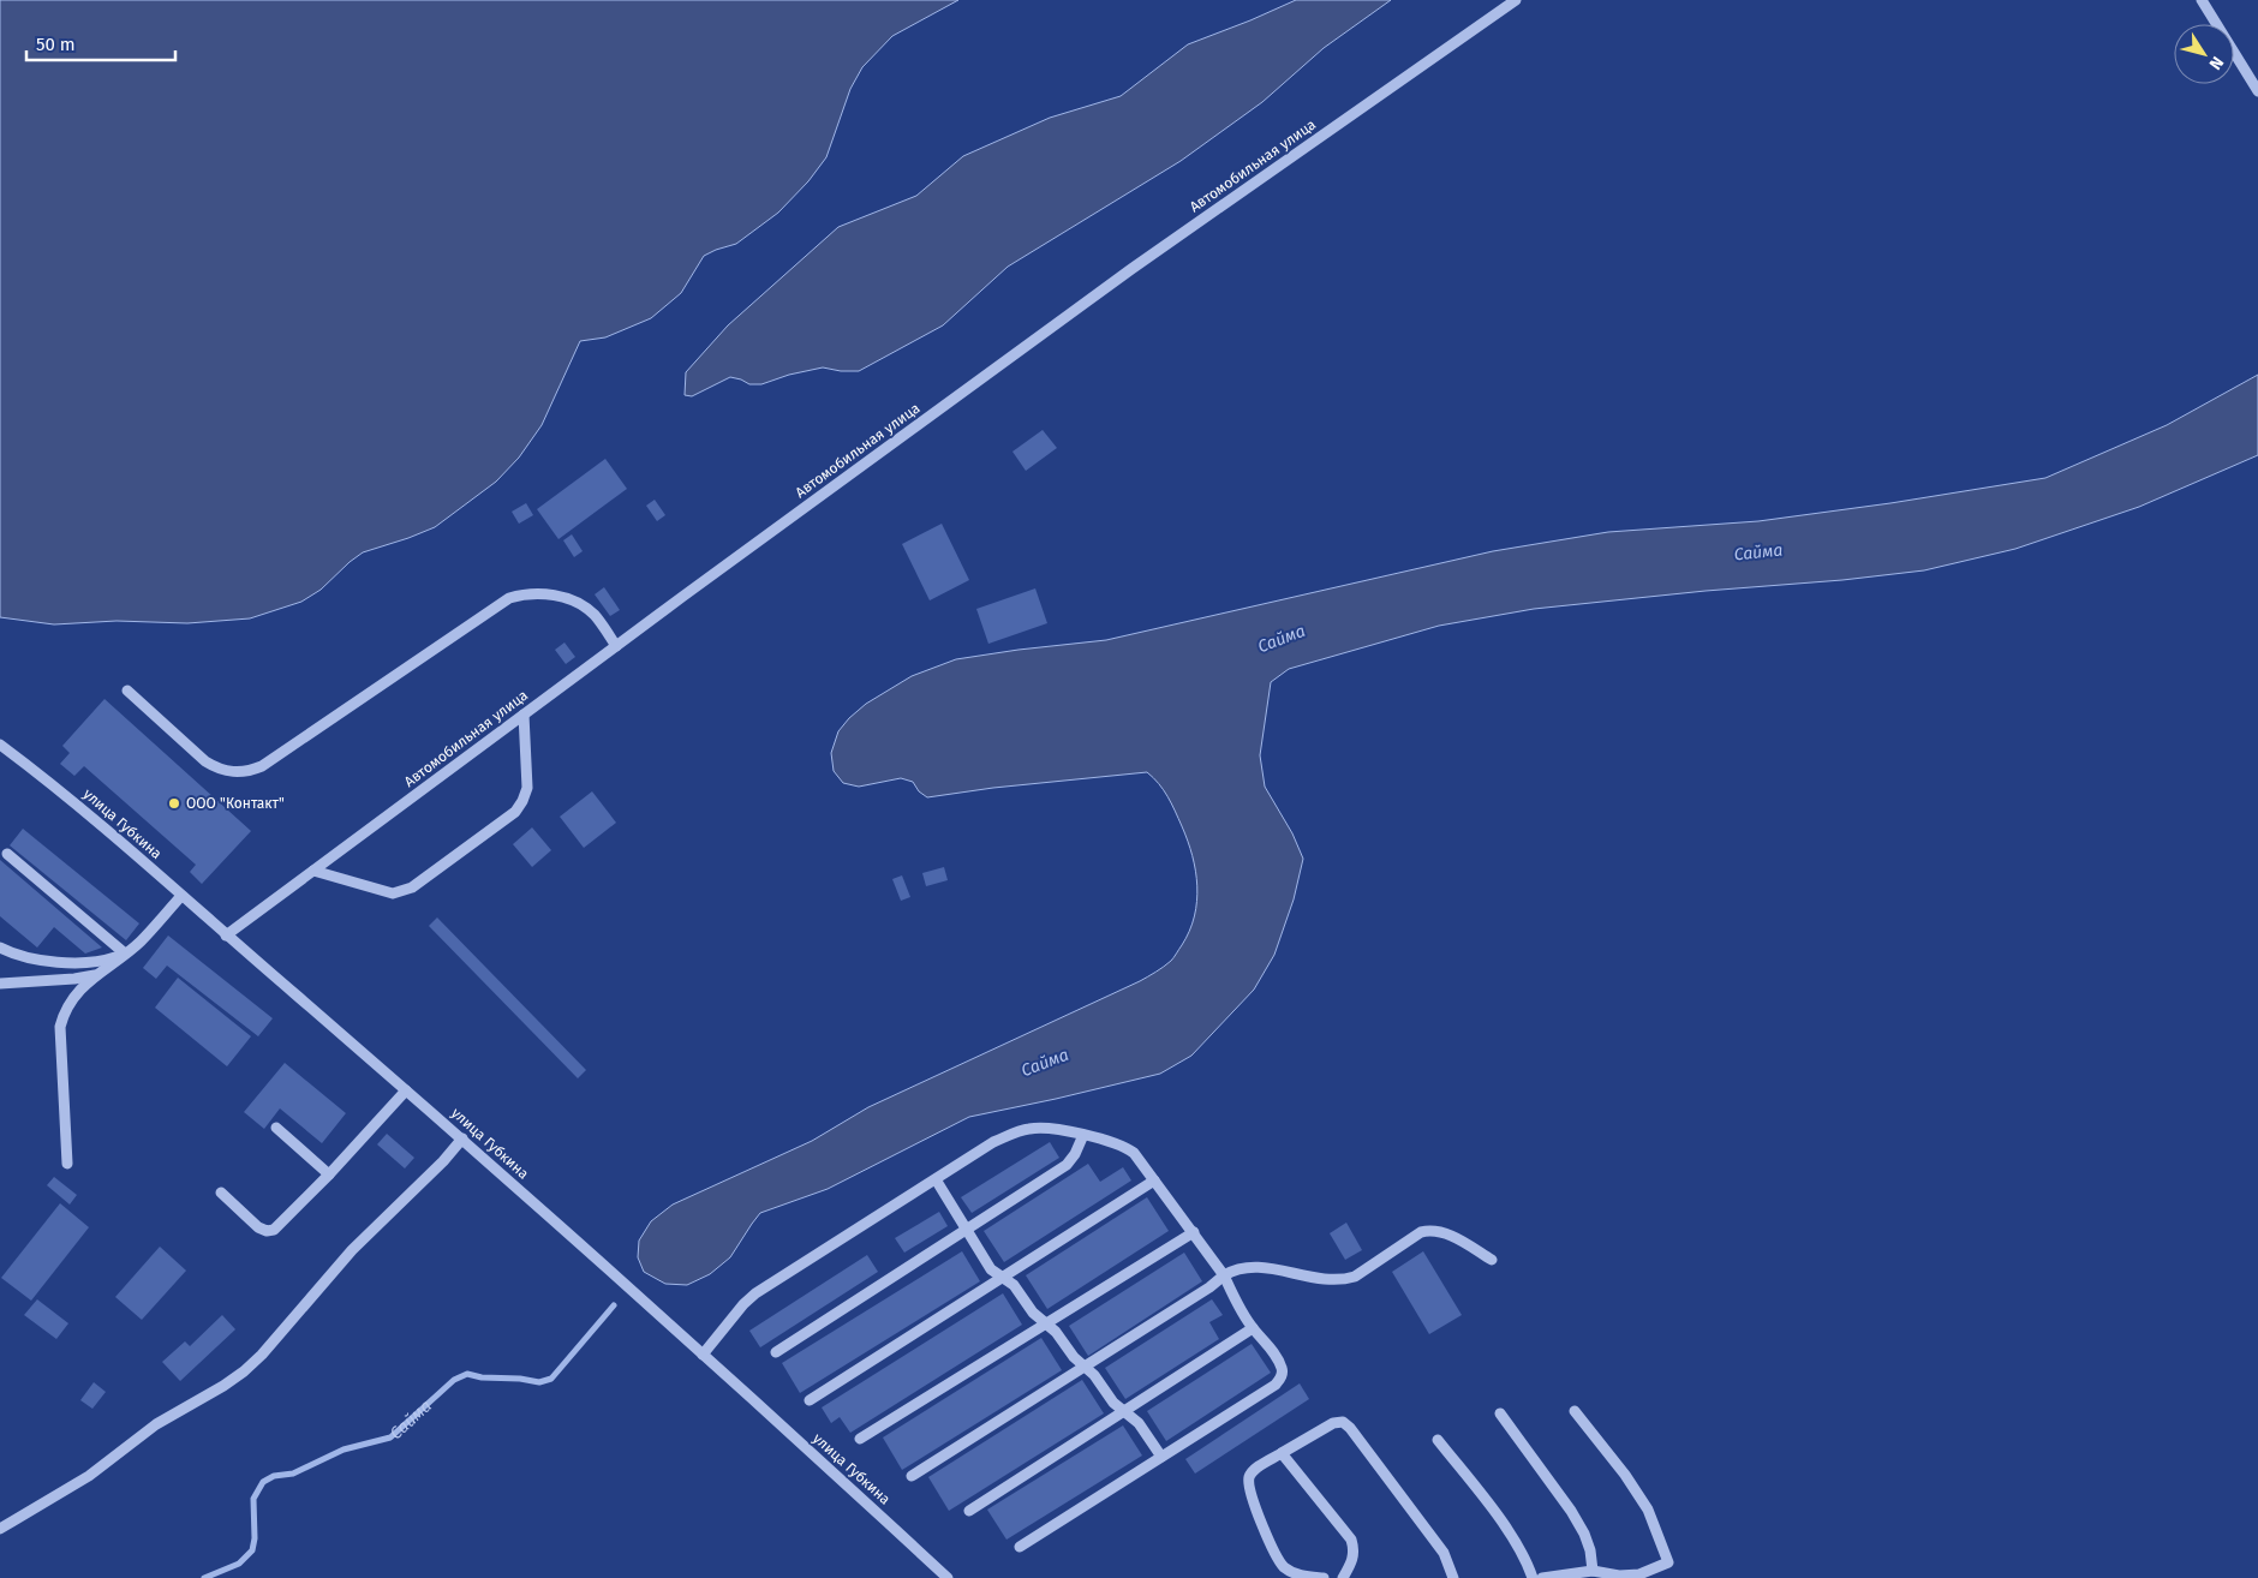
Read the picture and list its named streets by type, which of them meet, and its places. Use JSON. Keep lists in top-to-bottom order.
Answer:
{
  "streets": {
    "street": ["Автомобильная улица", "улица Губкина"]
  },
  "crossings": [
    ["Автомобильная улица", "улица Губкина"]
  ],
  "water": ["Сайма"],
  "places": ["ООО \"Контакт\""],
  "scale_bar": "50 m",
  "north": "bottom right"
}
